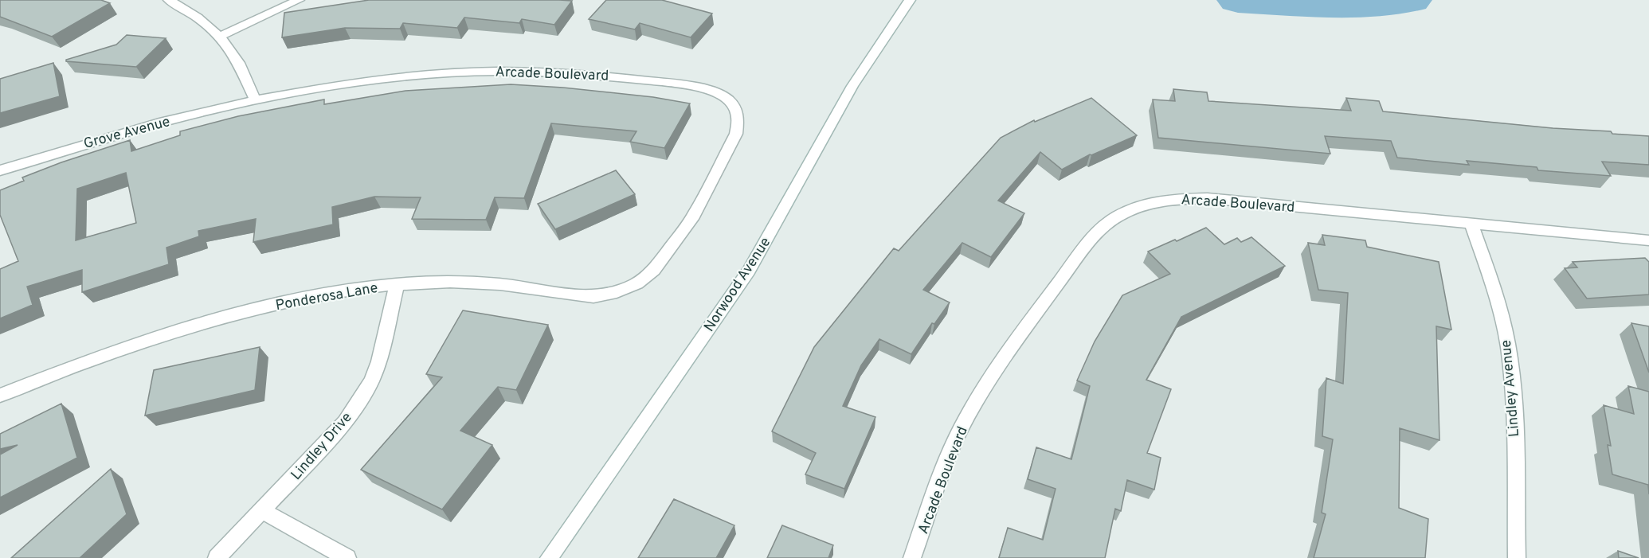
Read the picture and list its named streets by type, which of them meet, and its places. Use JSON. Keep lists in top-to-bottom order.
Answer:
{
  "streets": {
    "street": [
      "Arcade Boulevard",
      "Grove Avenue",
      "Norwood Avenue",
      "Ponderosa Lane",
      "Lindley Avenue",
      "Lindley Drive"
    ]
  },
  "crossings": [
    ["Arcade Boulevard", "Grove Avenue"],
    ["Arcade Boulevard", "Ponderosa Lane"],
    ["Arcade Boulevard", "Lindley Avenue"],
    ["Ponderosa Lane", "Lindley Drive"]
  ]
}
